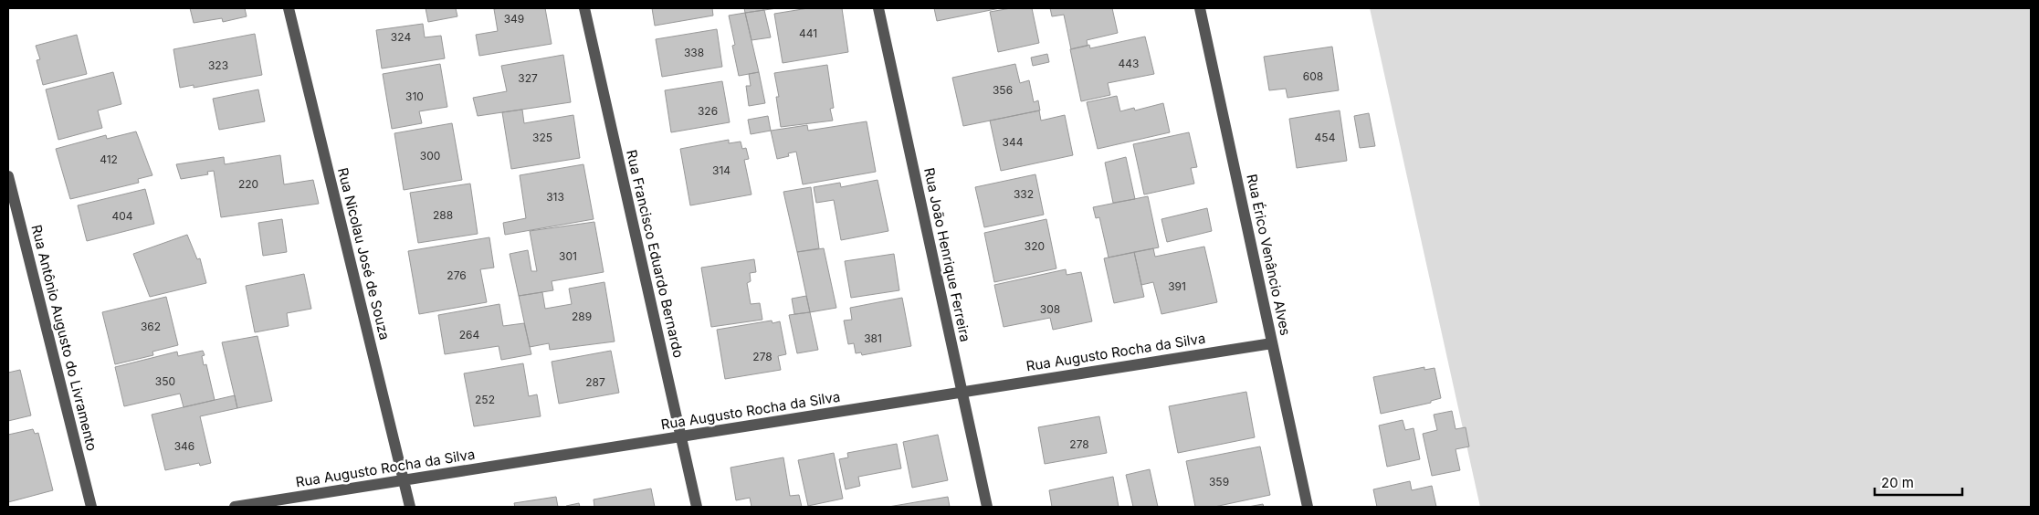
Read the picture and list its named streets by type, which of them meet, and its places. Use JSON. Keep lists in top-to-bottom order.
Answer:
{
  "streets": {
    "street": [
      "Rua Nicolau José de Souza",
      "Rua Francisco Eduardo Bernardo",
      "Rua João Henrique Ferreira",
      "Rua Érico Venâncio Alves",
      "Rua Antônio Augusto do Livramento",
      "Rua Augusto Rocha da Silva"
    ]
  },
  "crossings": [
    ["Rua Nicolau José de Souza", "Rua Augusto Rocha da Silva"],
    ["Rua Francisco Eduardo Bernardo", "Rua Augusto Rocha da Silva"],
    ["Rua João Henrique Ferreira", "Rua Augusto Rocha da Silva"],
    ["Rua Érico Venâncio Alves", "Rua Augusto Rocha da Silva"]
  ],
  "house_numbers": [
    "349",
    "441",
    "324",
    "338",
    "443",
    "323",
    "608",
    "327",
    "356",
    "310",
    "326",
    "325",
    "454",
    "344",
    "300",
    "412",
    "314",
    "220",
    "332",
    "313",
    "288",
    "404",
    "320",
    "301",
    "276",
    "391",
    "308",
    "289",
    "362",
    "264",
    "381",
    "278",
    "350",
    "287",
    "252",
    "278",
    "346",
    "359"
  ],
  "scale_bar": "20 m"
}
